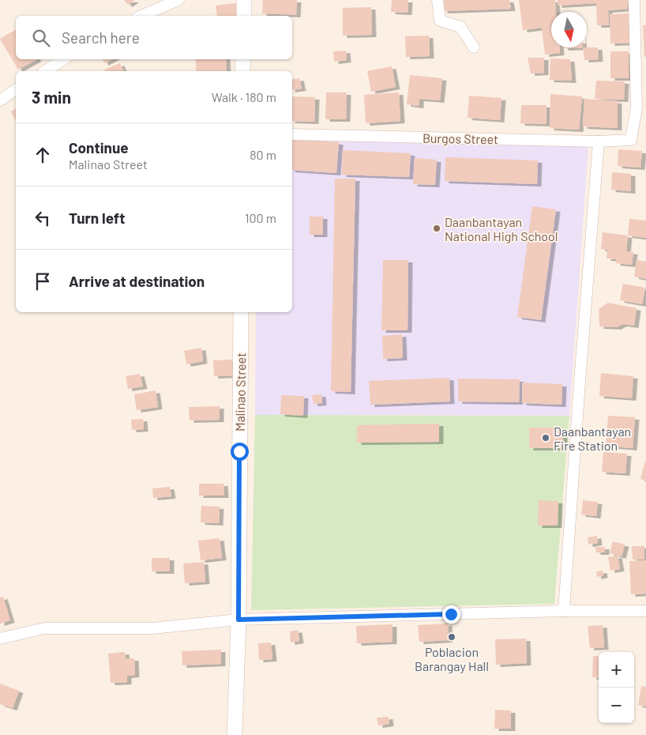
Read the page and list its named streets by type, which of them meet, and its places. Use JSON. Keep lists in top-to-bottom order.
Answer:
{
  "streets": {
    "main road": ["Malinao Street"],
    "street": ["Burgos Street"]
  },
  "places": ["Daanbantayan National High School", "Daanbantayan Fire Station", "Poblacion Barangay Hall"],
  "north": "bottom",
  "page": {
    "search": "Search here",
    "heading": ["3 min", "Walk · 180 m"],
    "list": [
      ["Continue", "Malinao Street", "80 m"],
      ["Turn left", "100 m"],
      "Arrive at destination"
    ],
    "map_buttons": ["+", "−"]
  }
}
